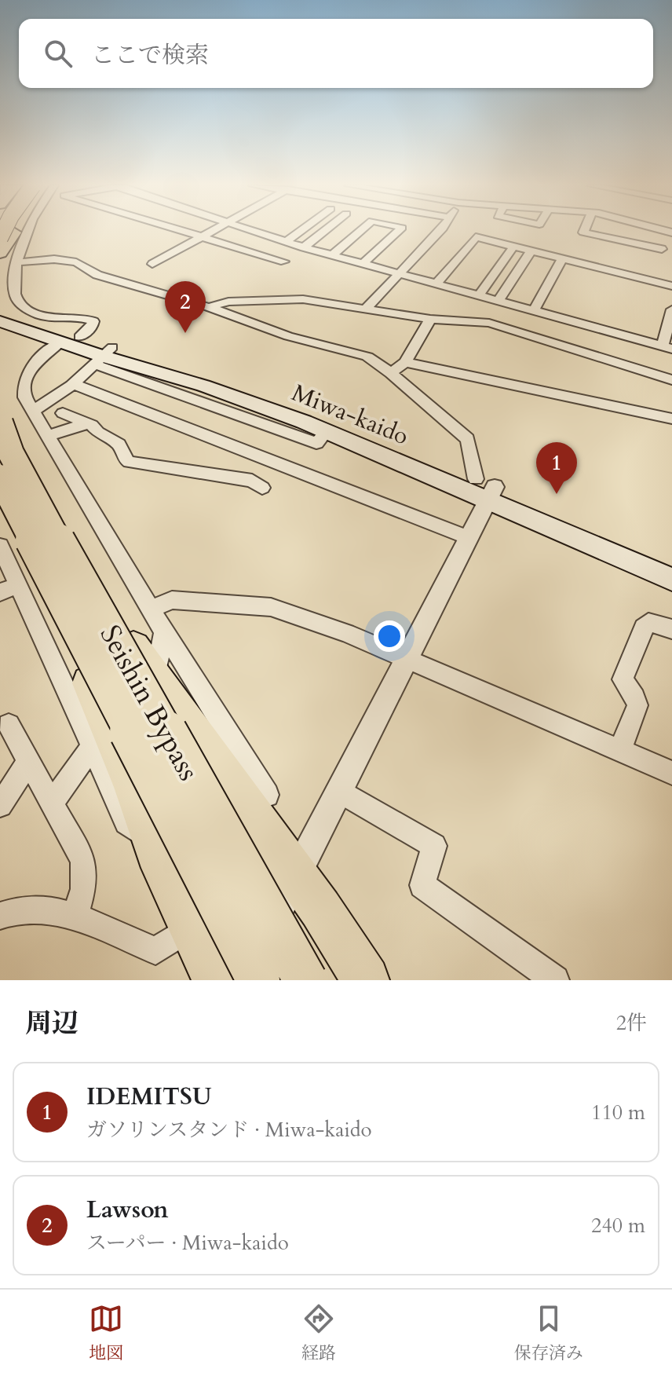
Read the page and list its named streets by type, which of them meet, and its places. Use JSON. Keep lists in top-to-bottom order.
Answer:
{
  "streets": {
    "highway": ["Seishin Bypass"],
    "main road": ["Miwa-kaido"]
  },
  "page": {
    "search": "ここで検索",
    "pins": ["2", "1"],
    "heading": ["周辺", "2件"],
    "list": [
      {
        "mark": "1",
        "name": "IDEMITSU",
        "note": "ガソリンスタンド · Miwa-kaido",
        "value": "110 m"
      },
      {
        "mark": "2",
        "name": "Lawson",
        "note": "スーパー · Miwa-kaido",
        "value": "240 m"
      }
    ],
    "nav": ["地図", "経路", "保存済み"]
  }
}
